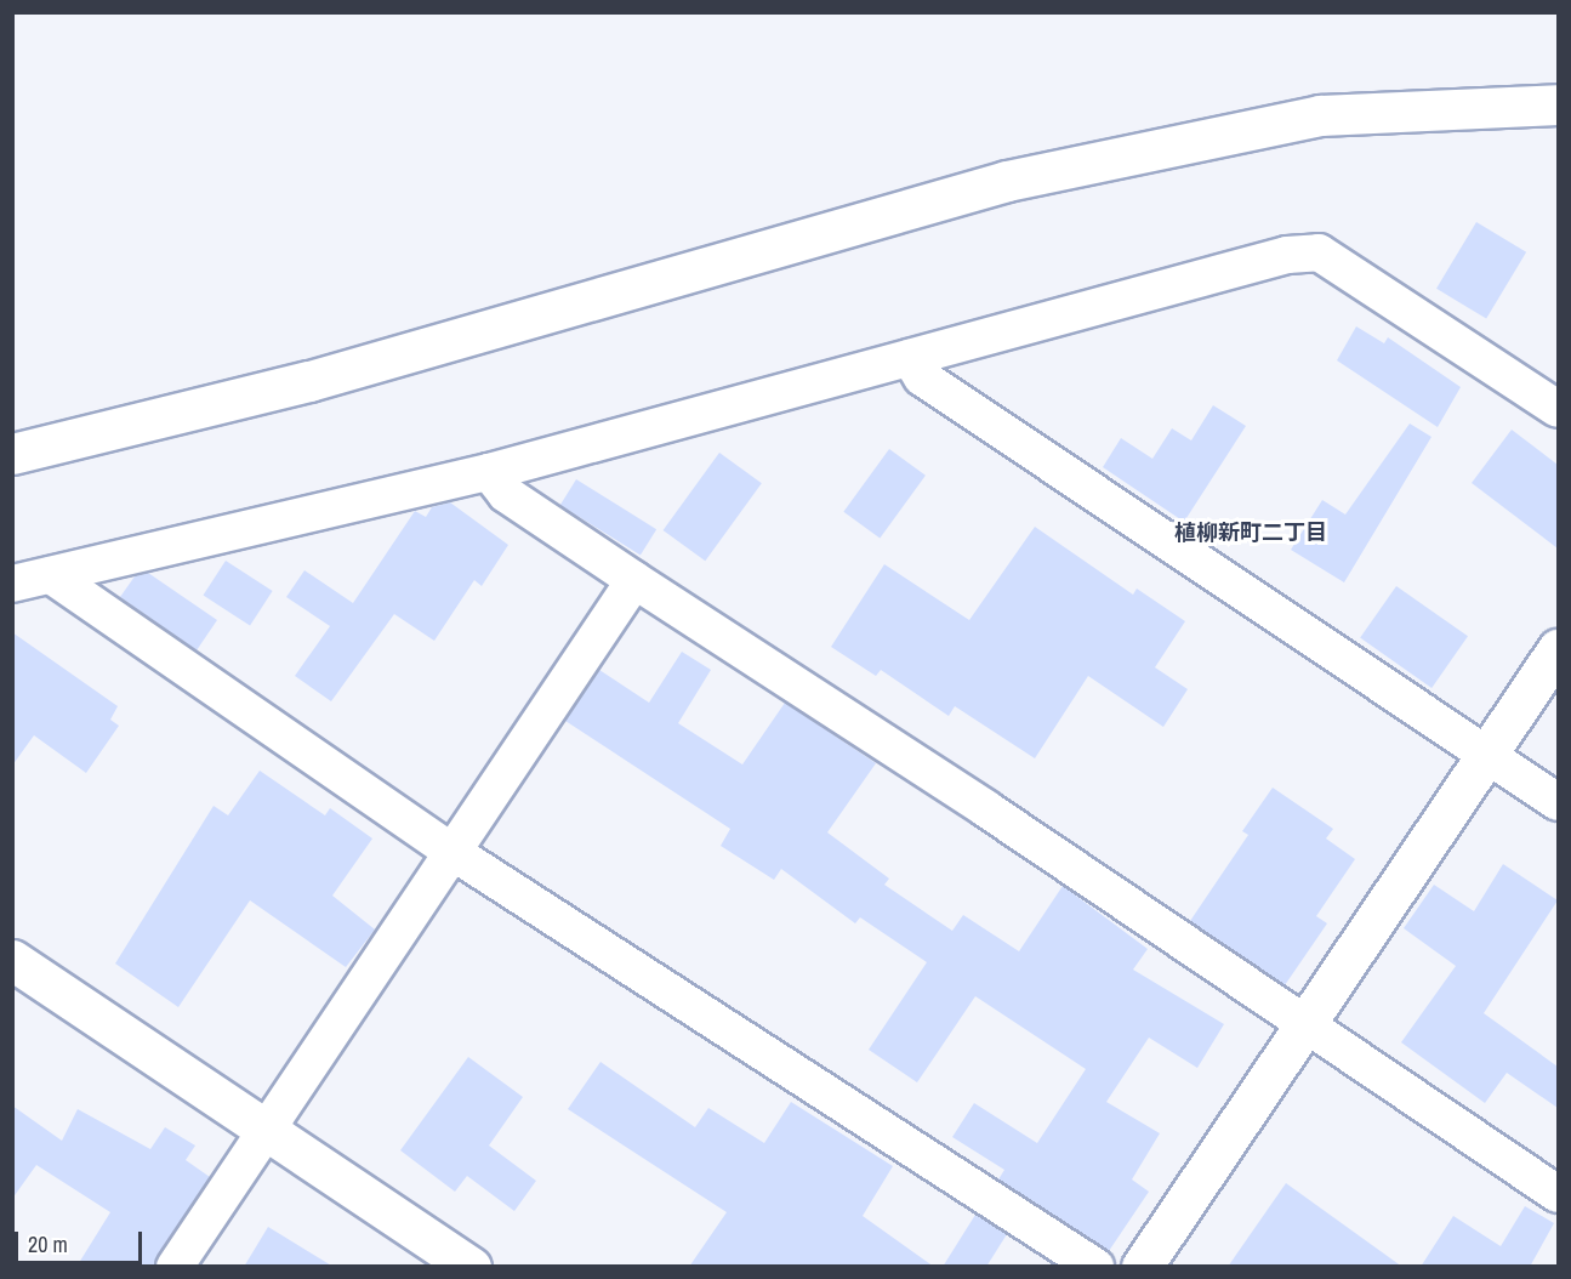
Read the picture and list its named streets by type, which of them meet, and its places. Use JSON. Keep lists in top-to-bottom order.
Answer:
{
  "districts": ["植柳新町二丁目"],
  "scale_bar": "20 m"
}
